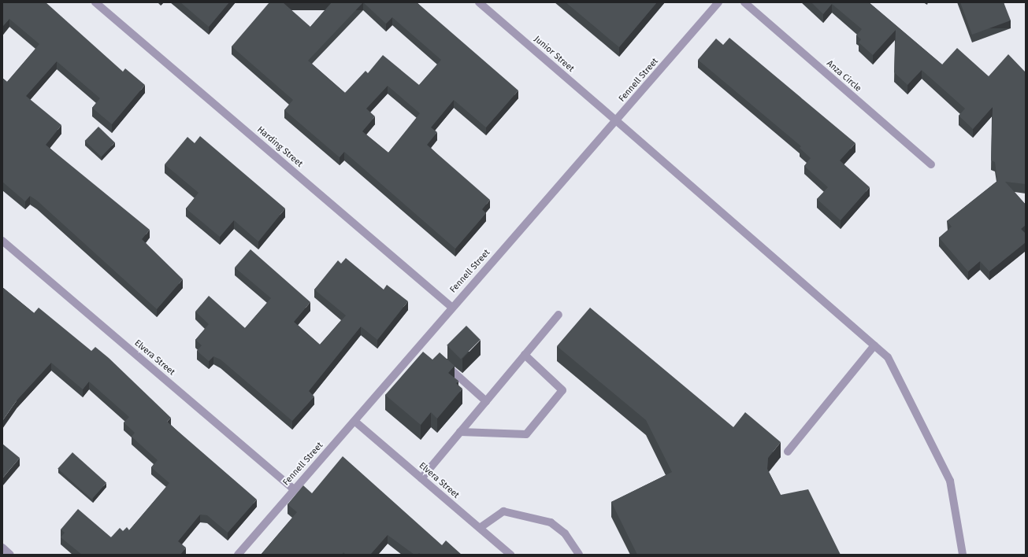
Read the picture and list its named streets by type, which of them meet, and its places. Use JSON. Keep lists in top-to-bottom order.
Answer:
{
  "streets": {
    "street": [
      "Junior Street",
      "Anza Circle",
      "Fennell Street",
      "Harding Street",
      "Elvera Street"
    ]
  },
  "crossings": [
    ["Junior Street", "Fennell Street"],
    ["Fennell Street", "Harding Street"],
    ["Fennell Street", "Elvera Street"]
  ]
}
